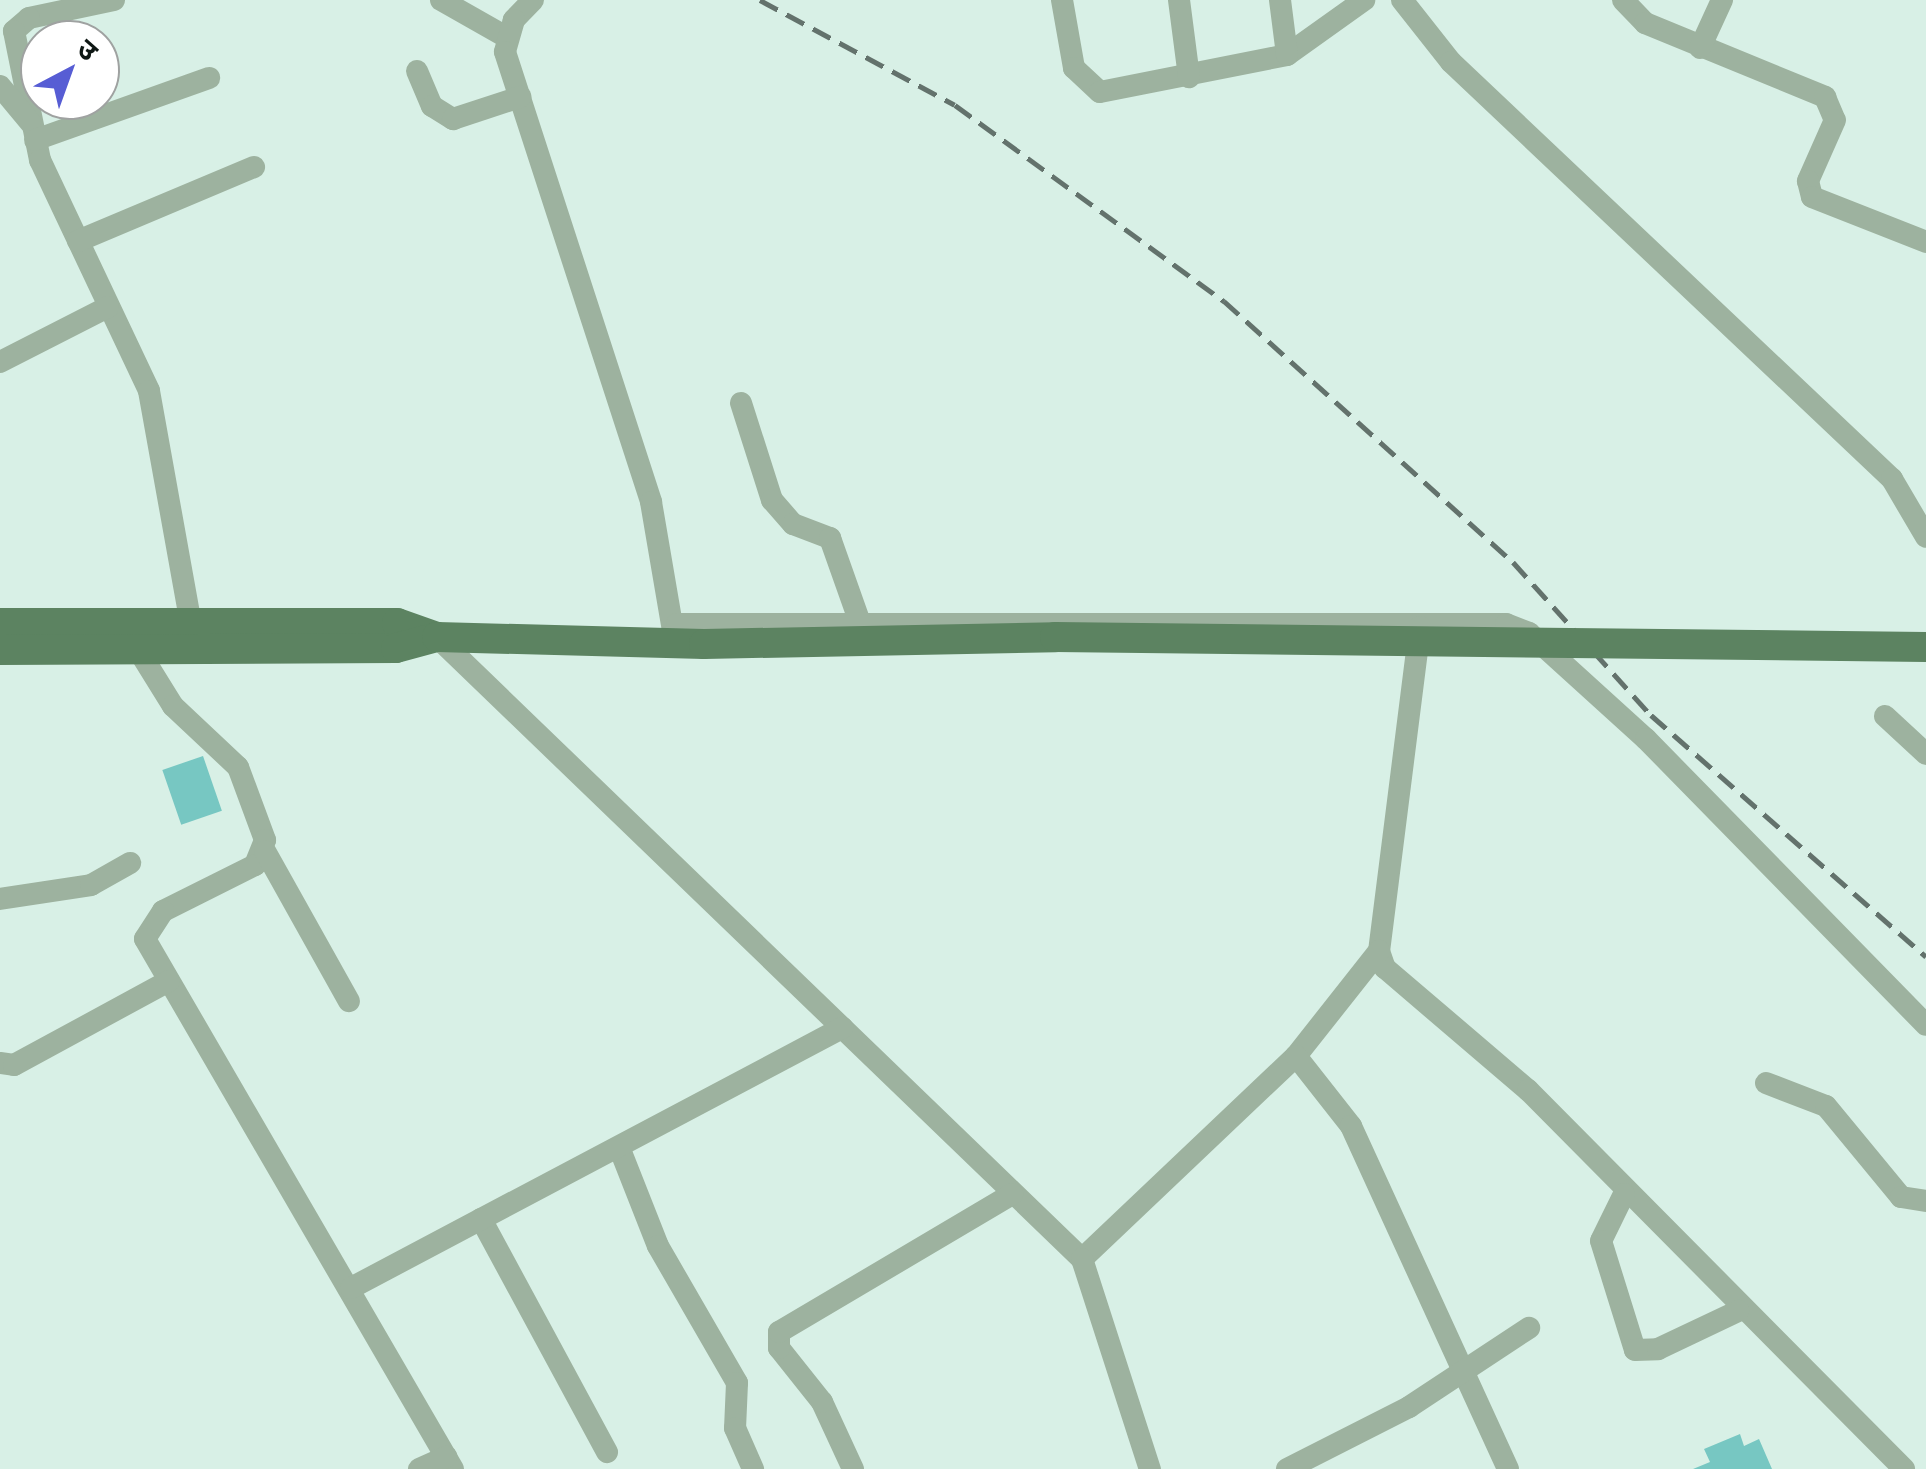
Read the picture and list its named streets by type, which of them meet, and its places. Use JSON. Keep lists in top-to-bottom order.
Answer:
{
  "north": "top right"
}
